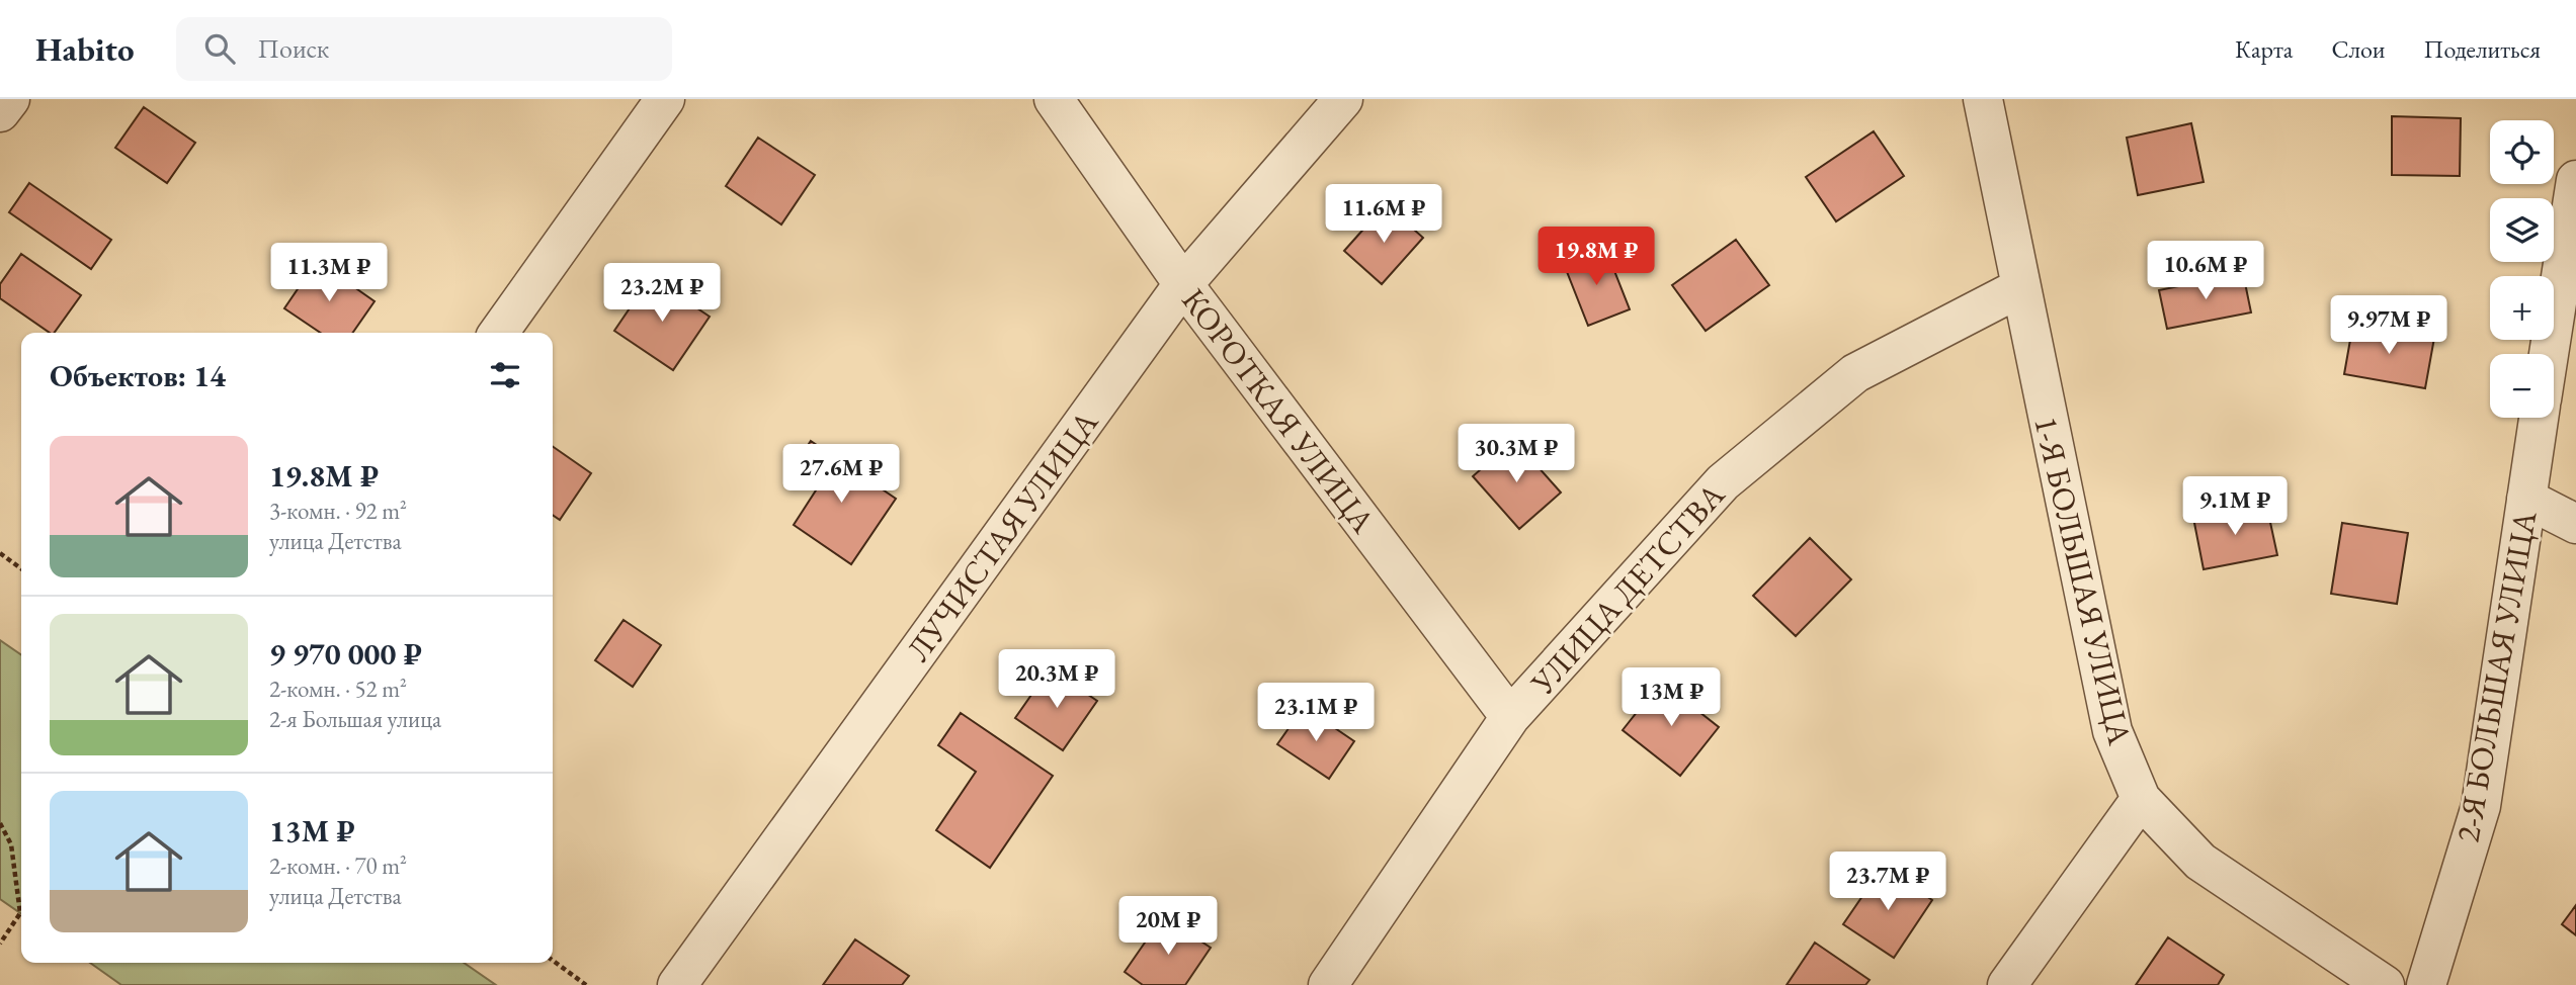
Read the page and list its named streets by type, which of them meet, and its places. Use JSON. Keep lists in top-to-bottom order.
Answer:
{
  "streets": {
    "street": [
      "КОРОТКАЯ УЛИЦА",
      "ЛУЧИСТАЯ УЛИЦА",
      "1-Я БОЛЬШАЯ УЛИЦА",
      "УЛИЦА ДЕТСТВА",
      "2-Я БОЛЬШАЯ УЛИЦА"
    ]
  },
  "crossings": [
    ["КОРОТКАЯ УЛИЦА", "ЛУЧИСТАЯ УЛИЦА"],
    ["КОРОТКАЯ УЛИЦА", "УЛИЦА ДЕТСТВА"],
    ["1-Я БОЛЬШАЯ УЛИЦА", "УЛИЦА ДЕТСТВА"]
  ],
  "page": {
    "header": "Habito",
    "search": "Поиск",
    "nav": ["Карта", "Слои", "Поделиться"],
    "map_buttons": ["+", "−"],
    "price": [
      "11.6M ₽",
      "19.8M ₽",
      "10.6M ₽",
      "11.3M ₽",
      "23.2M ₽",
      "9.97M ₽",
      "30.3M ₽",
      "27.6M ₽",
      "9.1M ₽",
      "20.3M ₽",
      "13M ₽",
      "23.1M ₽",
      "23.7M ₽",
      "20M ₽"
    ],
    "heading": "Объектов: 14",
    "list": [
      {
        "name": "19.8M ₽",
        "note": "3-комн. · 92 m² · улица Детства"
      },
      {
        "name": "9 970 000 ₽",
        "note": "2-комн. · 52 m² · 2-я Большая улица"
      },
      {
        "name": "13M ₽",
        "note": "2-комн. · 70 m² · улица Детства"
      }
    ]
  }
}
